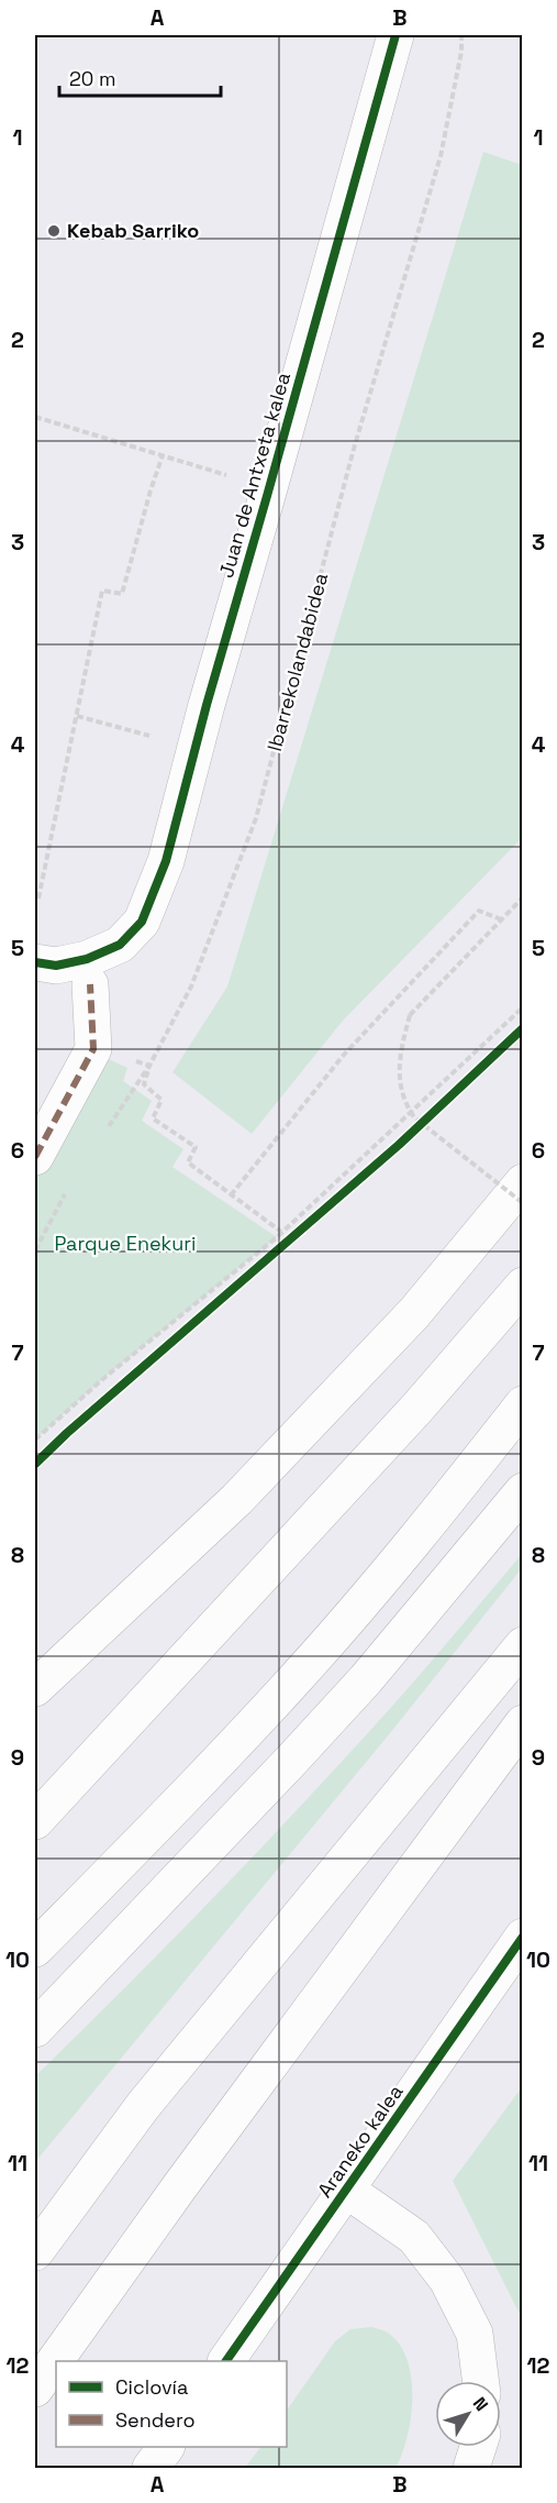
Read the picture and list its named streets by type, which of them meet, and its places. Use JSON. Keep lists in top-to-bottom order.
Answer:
{
  "streets": {
    "main road": ["Juan de Antxeta kalea", "Araneko kalea"],
    "path": ["Ibarrekolandabidea"]
  },
  "parks": ["Parque Enekuri"],
  "places": ["Kebab Sarriko"],
  "legend": ["Ciclovía", "Sendero"],
  "scale_bar": "20 m",
  "north": "top right",
  "grid": {
    "columns": ["A", "B"],
    "rows": [
      "1",
      "2",
      "3",
      "4",
      "5",
      "6",
      "7",
      "8",
      "9",
      "10",
      "11",
      "12"
    ]
  }
}
